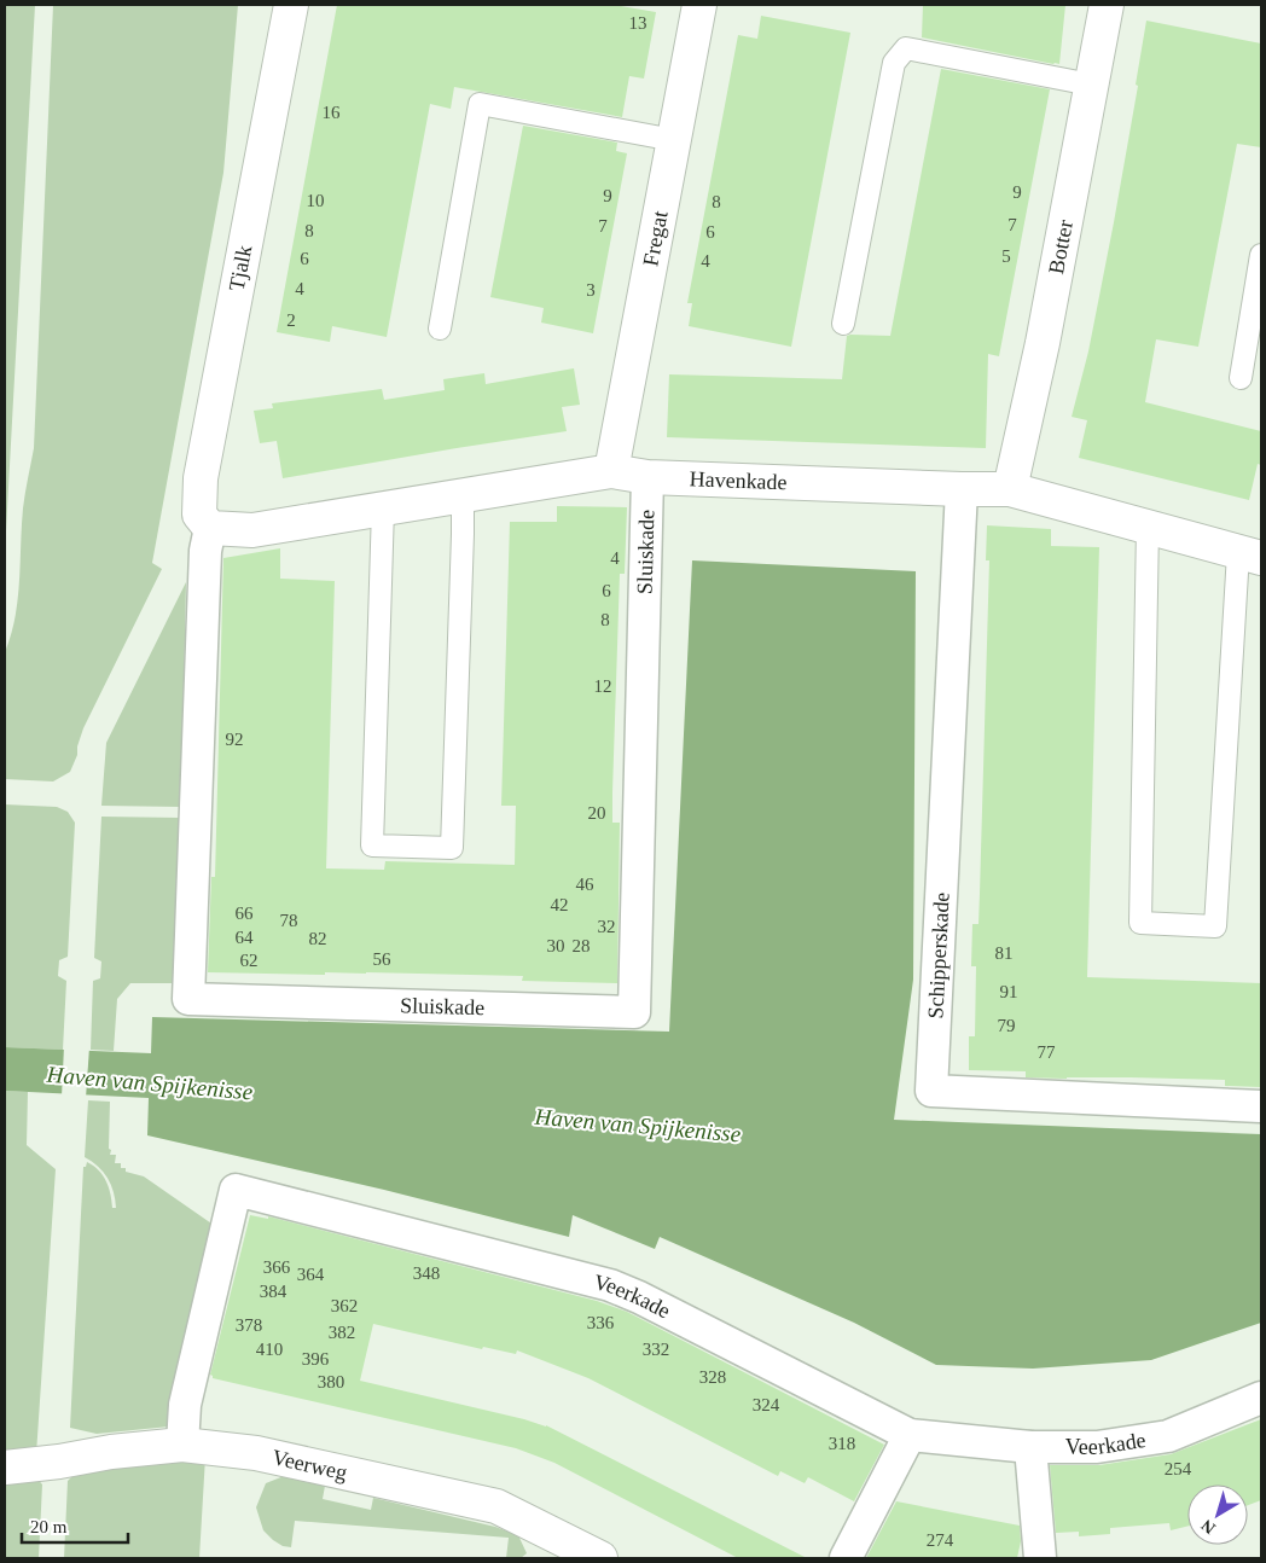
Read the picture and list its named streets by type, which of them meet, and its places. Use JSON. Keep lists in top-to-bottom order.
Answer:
{
  "streets": {
    "street": [
      "Fregat",
      "Botter",
      "Tjalk",
      "Havenkade",
      "Sluiskade",
      "Schipperskade",
      "Veerkade",
      "Veerweg"
    ]
  },
  "crossings": [
    ["Fregat", "Havenkade"],
    ["Botter", "Havenkade"],
    ["Tjalk", "Havenkade"],
    ["Tjalk", "Sluiskade"],
    ["Havenkade", "Sluiskade"],
    ["Havenkade", "Schipperskade"],
    ["Veerkade", "Veerweg"]
  ],
  "water": ["Haven van Spijkenisse"],
  "house_numbers": [
    "13",
    "16",
    "9",
    "9",
    "10",
    "8",
    "7",
    "7",
    "8",
    "6",
    "5",
    "6",
    "4",
    "4",
    "3",
    "2",
    "4",
    "6",
    "8",
    "12",
    "92",
    "20",
    "46",
    "42",
    "66",
    "78",
    "32",
    "64",
    "82",
    "30",
    "28",
    "81",
    "56",
    "62",
    "91",
    "79",
    "77",
    "366",
    "348",
    "364",
    "384",
    "362",
    "336",
    "378",
    "382",
    "410",
    "332",
    "396",
    "328",
    "380",
    "324",
    "318",
    "254",
    "274"
  ],
  "scale_bar": "20 m",
  "north": "bottom left"
}
